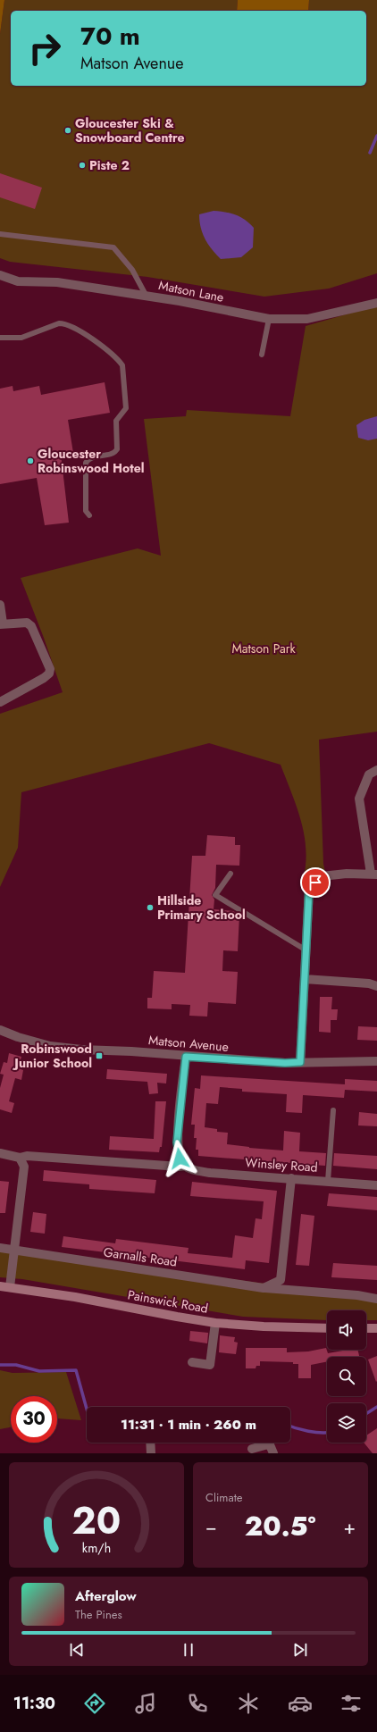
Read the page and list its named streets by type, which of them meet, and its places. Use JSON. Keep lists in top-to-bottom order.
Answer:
{
  "streets": {
    "main road": ["Painswick Road"],
    "street": [
      "Matson Lane",
      "Matson Avenue",
      "Winsley Road",
      "Garnalls Road"
    ]
  },
  "parks": ["Matson Park"],
  "places": {
    "other": [
      "Gloucester Ski & Snowboard Centre",
      "Piste 2",
      "Gloucester Robinswood Hotel",
      "Hillside Primary School"
    ],
    "transit": ["Robinswood Junior School"]
  },
  "page": {
    "turn": ["70 m", "Matson Avenue"],
    "limit": "30",
    "trip": "11:31 · 1 min · 260 m",
    "tile": "Climate",
    "heat": ["−", "20.5°", "+"],
    "song": ["Afterglow", "The Pines"],
    "tabs": "11:30",
    "gauge": ["20", "km/h"]
  }
}
